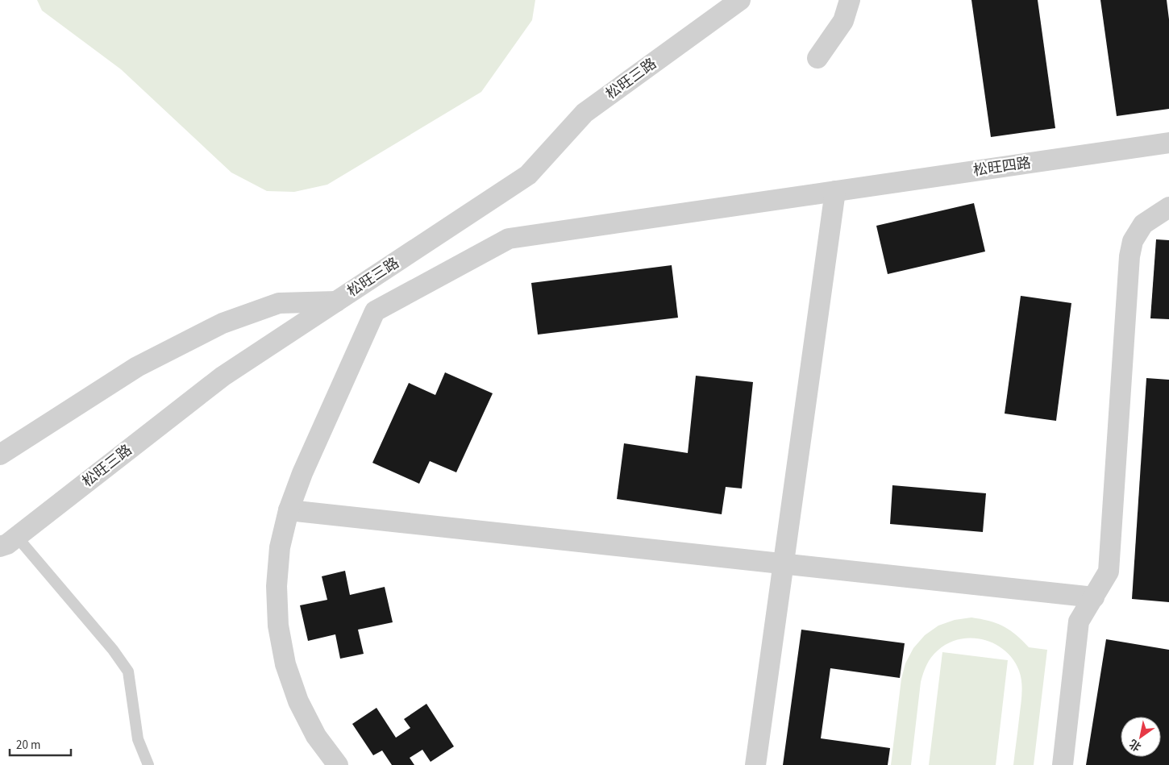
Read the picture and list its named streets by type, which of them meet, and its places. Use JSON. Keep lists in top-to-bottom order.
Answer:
{
  "streets": {
    "street": ["松旺三路", "松旺四路"]
  },
  "scale_bar": "20 m",
  "north": "bottom left"
}
